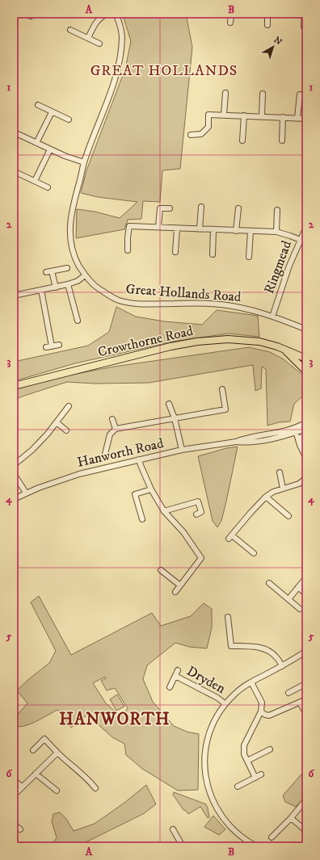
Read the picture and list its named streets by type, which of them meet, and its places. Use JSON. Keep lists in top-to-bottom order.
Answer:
{
  "streets": {
    "main road": ["Crowthorne Road"],
    "street": [
      "Ringmead",
      "Great Hollands Road",
      "Hanworth Road",
      "Dryden"
    ]
  },
  "crossings": [
    ["Ringmead", "Great Hollands Road"]
  ],
  "districts": ["GREAT HOLLANDS", "HANWORTH"],
  "north": "top right",
  "grid": {
    "columns": ["A", "B"],
    "rows": [
      "1",
      "2",
      "3",
      "4",
      "5",
      "6"
    ]
  }
}
